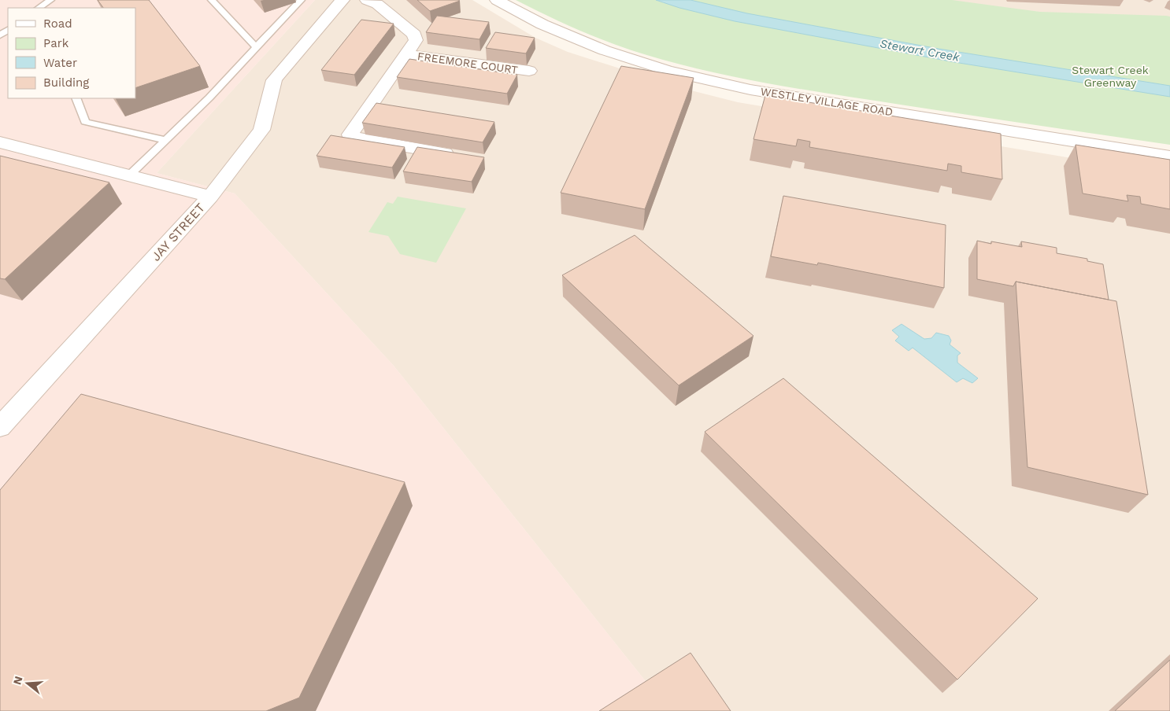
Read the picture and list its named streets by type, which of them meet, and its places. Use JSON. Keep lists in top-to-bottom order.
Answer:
{
  "streets": {
    "street": ["FREEMORE COURT", "WESTLEY VILLAGE ROAD", "JAY STREET"]
  },
  "water": ["Stewart Creek"],
  "parks": ["Stewart Creek Greenway"],
  "legend": [
    "Road",
    "Park",
    "Water",
    "Building"
  ],
  "north": "left"
}
